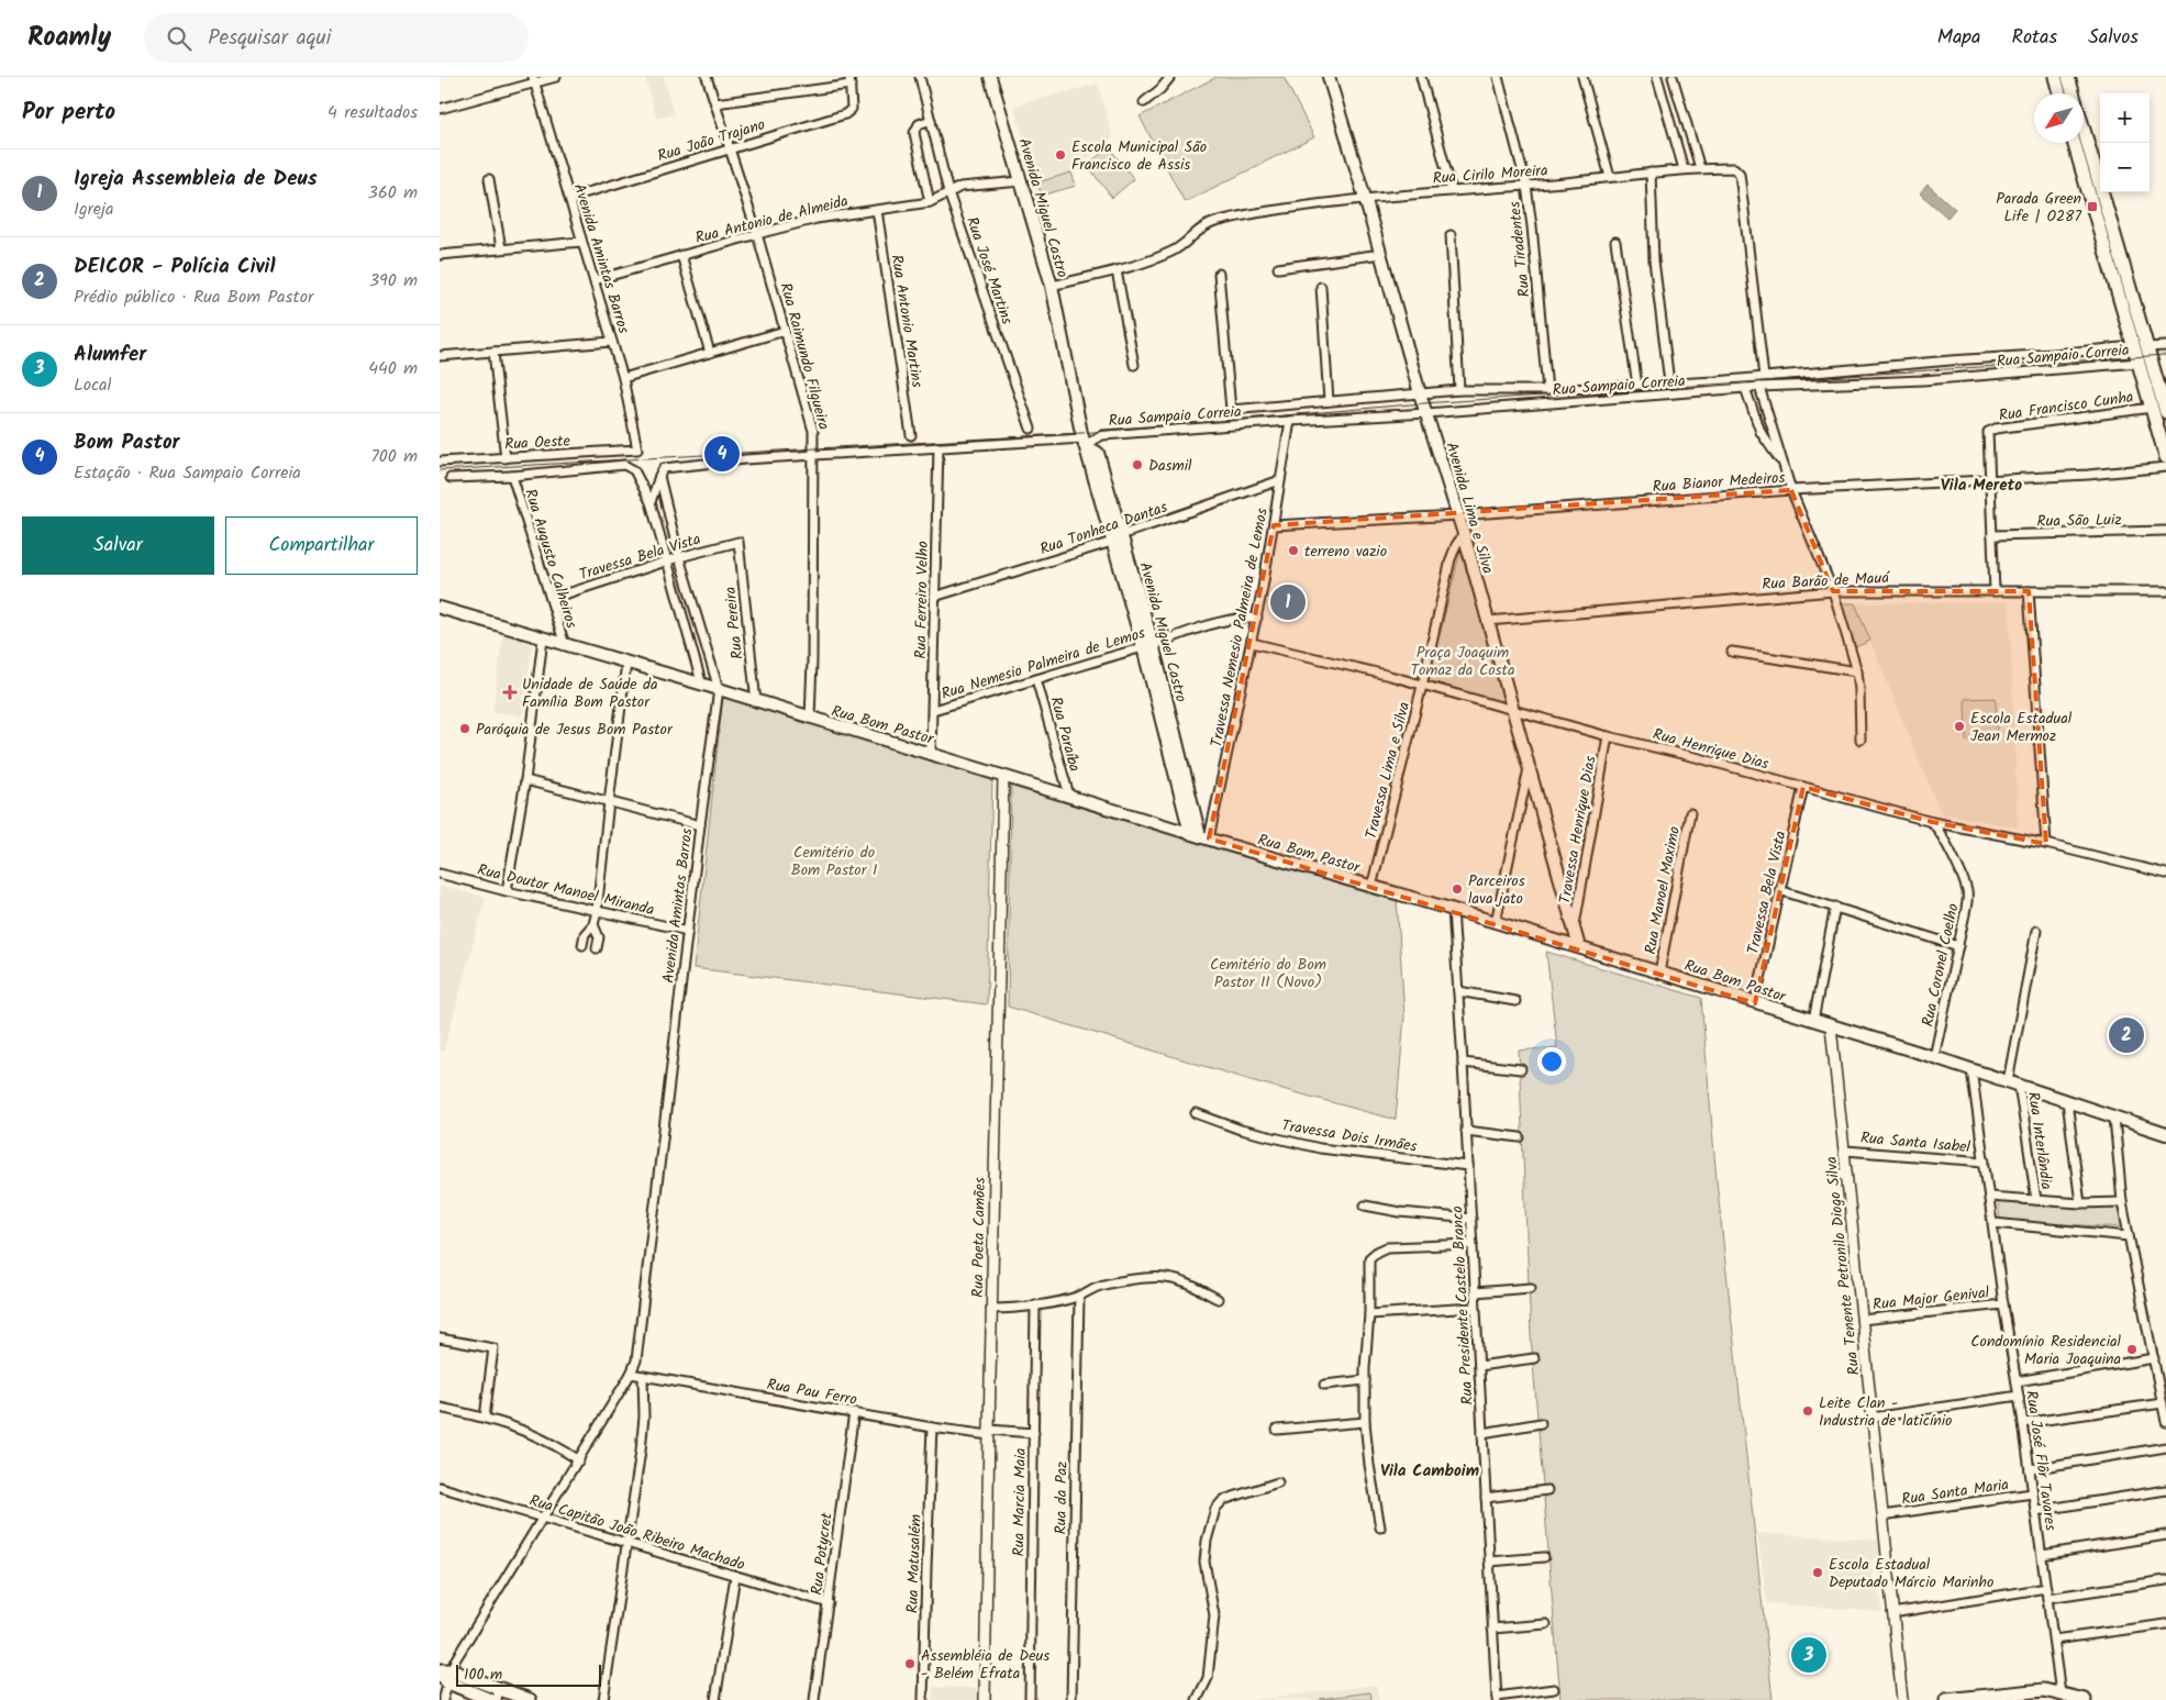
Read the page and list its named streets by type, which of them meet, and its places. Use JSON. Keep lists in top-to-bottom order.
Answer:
{
  "streets": {
    "main road": ["Avenida Miguel Castro", "Avenida Lima e Silva", "Rua Bom Pastor"],
    "street": [
      "Rua João Trajano",
      "Rua Cirilo Moreira",
      "Rua Antonio de Almeida",
      "Rua Tiradentes",
      "Avenida Amintas Barros",
      "Rua José Martins",
      "Rua Antonio Martins",
      "Rua Sampaio Correia",
      "Rua Raimundo Filgueira",
      "Rua Francisco Cunha",
      "Rua Oeste",
      "Rua Bianor Medeiros",
      "Rua São Luiz",
      "Rua Tonheca Dantas",
      "Travessa Bela Vista",
      "Rua Augusto Calheiros",
      "Rua Barão de Mauá",
      "Rua Ferreiro Velho",
      "Rua Pereira",
      "Travessa Nemesio Palmeira de Lemos",
      "Rua Nemesio Palmeira de Lemos",
      "Rua Paraíba",
      "Rua Henrique Dias",
      "Travessa Lima e Silva",
      "Travessa Henrique Dias",
      "Rua Doutor Manoel Miranda",
      "Rua Manoel Maximo",
      "Rua Coronel Coelho",
      "Travessa Dois Irmães",
      "Rua Interlândia",
      "Rua Santa Isabel",
      "Rua Poeta Camões",
      "Rua Tenente Petronilo Diogo Silva",
      "Rua Major Genival",
      "Rua Presidente Castelo Branco",
      "Rua Pau Ferro",
      "Rua José Flôr Tavares",
      "Rua Santa Maria",
      "Rua da Paz",
      "Rua Marcia Maia",
      "Rua Capitão João Ribeiro Machado",
      "Rua Potycret",
      "Rua Matusalém"
    ]
  },
  "crossings": [
    ["Rua João Trajano", "Avenida Amintas Barros"],
    ["Rua João Trajano", "Rua Raimundo Filgueira"],
    ["Rua Cirilo Moreira", "Avenida Miguel Castro"],
    ["Rua Cirilo Moreira", "Rua Tiradentes"],
    ["Rua Cirilo Moreira", "Rua Sampaio Correia"],
    ["Rua Cirilo Moreira", "Avenida Lima e Silva"],
    ["Avenida Miguel Castro", "Rua Antonio de Almeida"],
    ["Avenida Miguel Castro", "Rua Sampaio Correia"],
    ["Avenida Miguel Castro", "Rua Tonheca Dantas"],
    ["Avenida Miguel Castro", "Travessa Nemesio Palmeira de Lemos"],
    ["Avenida Miguel Castro", "Rua Nemesio Palmeira de Lemos"],
    ["Avenida Miguel Castro", "Rua Bom Pastor"],
    ["Rua Antonio de Almeida", "Avenida Amintas Barros"],
    ["Rua Antonio de Almeida", "Rua José Martins"],
    ["Rua Antonio de Almeida", "Rua Antonio Martins"],
    ["Rua Antonio de Almeida", "Rua Raimundo Filgueira"],
    ["Rua Tiradentes", "Rua Sampaio Correia"],
    ["Avenida Amintas Barros", "Rua Sampaio Correia"],
    ["Avenida Amintas Barros", "Rua Oeste"],
    ["Avenida Amintas Barros", "Travessa Bela Vista"],
    ["Avenida Amintas Barros", "Rua Bom Pastor"],
    ["Avenida Amintas Barros", "Rua Doutor Manoel Miranda"],
    ["Avenida Amintas Barros", "Rua Pau Ferro"],
    ["Avenida Amintas Barros", "Rua Capitão João Ribeiro Machado"],
    ["Rua Sampaio Correia", "Rua Raimundo Filgueira"],
    ["Rua Sampaio Correia", "Avenida Lima e Silva"],
    ["Rua Sampaio Correia", "Rua Ferreiro Velho"],
    ["Rua Sampaio Correia", "Travessa Nemesio Palmeira de Lemos"],
    ["Rua Raimundo Filgueira", "Rua Bom Pastor"],
    ["Rua Francisco Cunha", "Rua Bianor Medeiros"],
    ["Rua Bianor Medeiros", "Avenida Lima e Silva"],
    ["Rua Bianor Medeiros", "Travessa Nemesio Palmeira de Lemos"],
    ["Avenida Lima e Silva", "Rua Barão de Mauá"],
    ["Avenida Lima e Silva", "Rua Bom Pastor"],
    ["Avenida Lima e Silva", "Rua Henrique Dias"],
    ["Avenida Lima e Silva", "Travessa Lima e Silva"],
    ["Avenida Lima e Silva", "Travessa Henrique Dias"],
    ["Rua Tonheca Dantas", "Rua Ferreiro Velho"],
    ["Rua Tonheca Dantas", "Travessa Nemesio Palmeira de Lemos"],
    ["Travessa Bela Vista", "Rua Augusto Calheiros"],
    ["Travessa Bela Vista", "Rua Pereira"],
    ["Travessa Bela Vista", "Rua Bom Pastor"],
    ["Travessa Bela Vista", "Rua Henrique Dias"],
    ["Rua Augusto Calheiros", "Rua Bom Pastor"],
    ["Rua Ferreiro Velho", "Rua Nemesio Palmeira de Lemos"],
    ["Rua Ferreiro Velho", "Rua Bom Pastor"],
    ["Rua Pereira", "Rua Bom Pastor"],
    ["Travessa Nemesio Palmeira de Lemos", "Rua Nemesio Palmeira de Lemos"],
    ["Travessa Nemesio Palmeira de Lemos", "Rua Bom Pastor"],
    ["Travessa Nemesio Palmeira de Lemos", "Rua Henrique Dias"],
    ["Rua Nemesio Palmeira de Lemos", "Rua Paraíba"],
    ["Rua Bom Pastor", "Rua Paraíba"],
    ["Rua Bom Pastor", "Travessa Lima e Silva"],
    ["Rua Bom Pastor", "Rua Manoel Maximo"],
    ["Rua Bom Pastor", "Rua Coronel Coelho"],
    ["Rua Bom Pastor", "Rua Interlândia"],
    ["Rua Bom Pastor", "Rua Poeta Camões"],
    ["Rua Bom Pastor", "Rua Tenente Petronilo Diogo Silva"],
    ["Rua Bom Pastor", "Rua Presidente Castelo Branco"],
    ["Rua Bom Pastor", "Rua José Flôr Tavares"],
    ["Rua Henrique Dias", "Travessa Lima e Silva"],
    ["Rua Henrique Dias", "Travessa Henrique Dias"],
    ["Rua Henrique Dias", "Rua Coronel Coelho"],
    ["Travessa Dois Irmães", "Rua Presidente Castelo Branco"],
    ["Rua Santa Isabel", "Rua Tenente Petronilo Diogo Silva"],
    ["Rua Santa Isabel", "Rua José Flôr Tavares"],
    ["Rua Poeta Camões", "Rua Pau Ferro"],
    ["Rua Tenente Petronilo Diogo Silva", "Rua Major Genival"],
    ["Rua Tenente Petronilo Diogo Silva", "Rua Santa Maria"],
    ["Rua Major Genival", "Rua José Flôr Tavares"],
    ["Rua Pau Ferro", "Rua Marcia Maia"],
    ["Rua Pau Ferro", "Rua Potycret"],
    ["Rua Pau Ferro", "Rua Matusalém"],
    ["Rua José Flôr Tavares", "Rua Santa Maria"],
    ["Rua Capitão João Ribeiro Machado", "Rua Potycret"]
  ],
  "districts": ["Vila Mereto", "Vila Camboim"],
  "parks": ["Praça Joaquim Tomaz da Costa", "Cemitério do Bom Pastor I", "Cemitério do Bom Pastor II (Novo)"],
  "places": {
    "other": [
      "Escola Municipal São Francisco de Assis",
      "Dasmil",
      "terreno vazio",
      "Escola Estadual Jean Mermoz",
      "Paróquia de Jesus Bom Pastor",
      "Parceiros lava jato",
      "Condomínio Residencial Maria Joaquina",
      "Leite Clan - Industria de laticínio",
      "Escola Estadual Deputado Márcio Marinho",
      "Assembléia de Deus - Belém Efrata"
    ],
    "transit": ["Parada Green Life | O287"],
    "health": ["Unidade de Saúde da Família Bom Pastor"]
  },
  "scale_bar": "100 m",
  "north": "bottom left",
  "page": {
    "header": "Roamly",
    "search": "Pesquisar aqui",
    "nav": ["Mapa", "Rotas", "Salvos"],
    "heading": ["Por perto", "4 resultados"],
    "map_buttons": ["+", "−"],
    "list": [
      {
        "mark": "1",
        "name": "Igreja Assembleia de Deus",
        "note": "Igreja",
        "value": "360 m"
      },
      {
        "mark": "2",
        "name": "DEICOR - Polícia Civil",
        "note": "Prédio público · Rua Bom Pastor",
        "value": "390 m"
      },
      {
        "mark": "3",
        "name": "Alumfer",
        "note": "Local",
        "value": "440 m"
      },
      {
        "mark": "4",
        "name": "Bom Pastor",
        "note": "Estação · Rua Sampaio Correia",
        "value": "700 m"
      }
    ],
    "pins": [
      "4",
      "1",
      "2",
      "3"
    ],
    "buttons": ["Salvar", "Compartilhar"],
    "scale": "100 m"
  }
}
